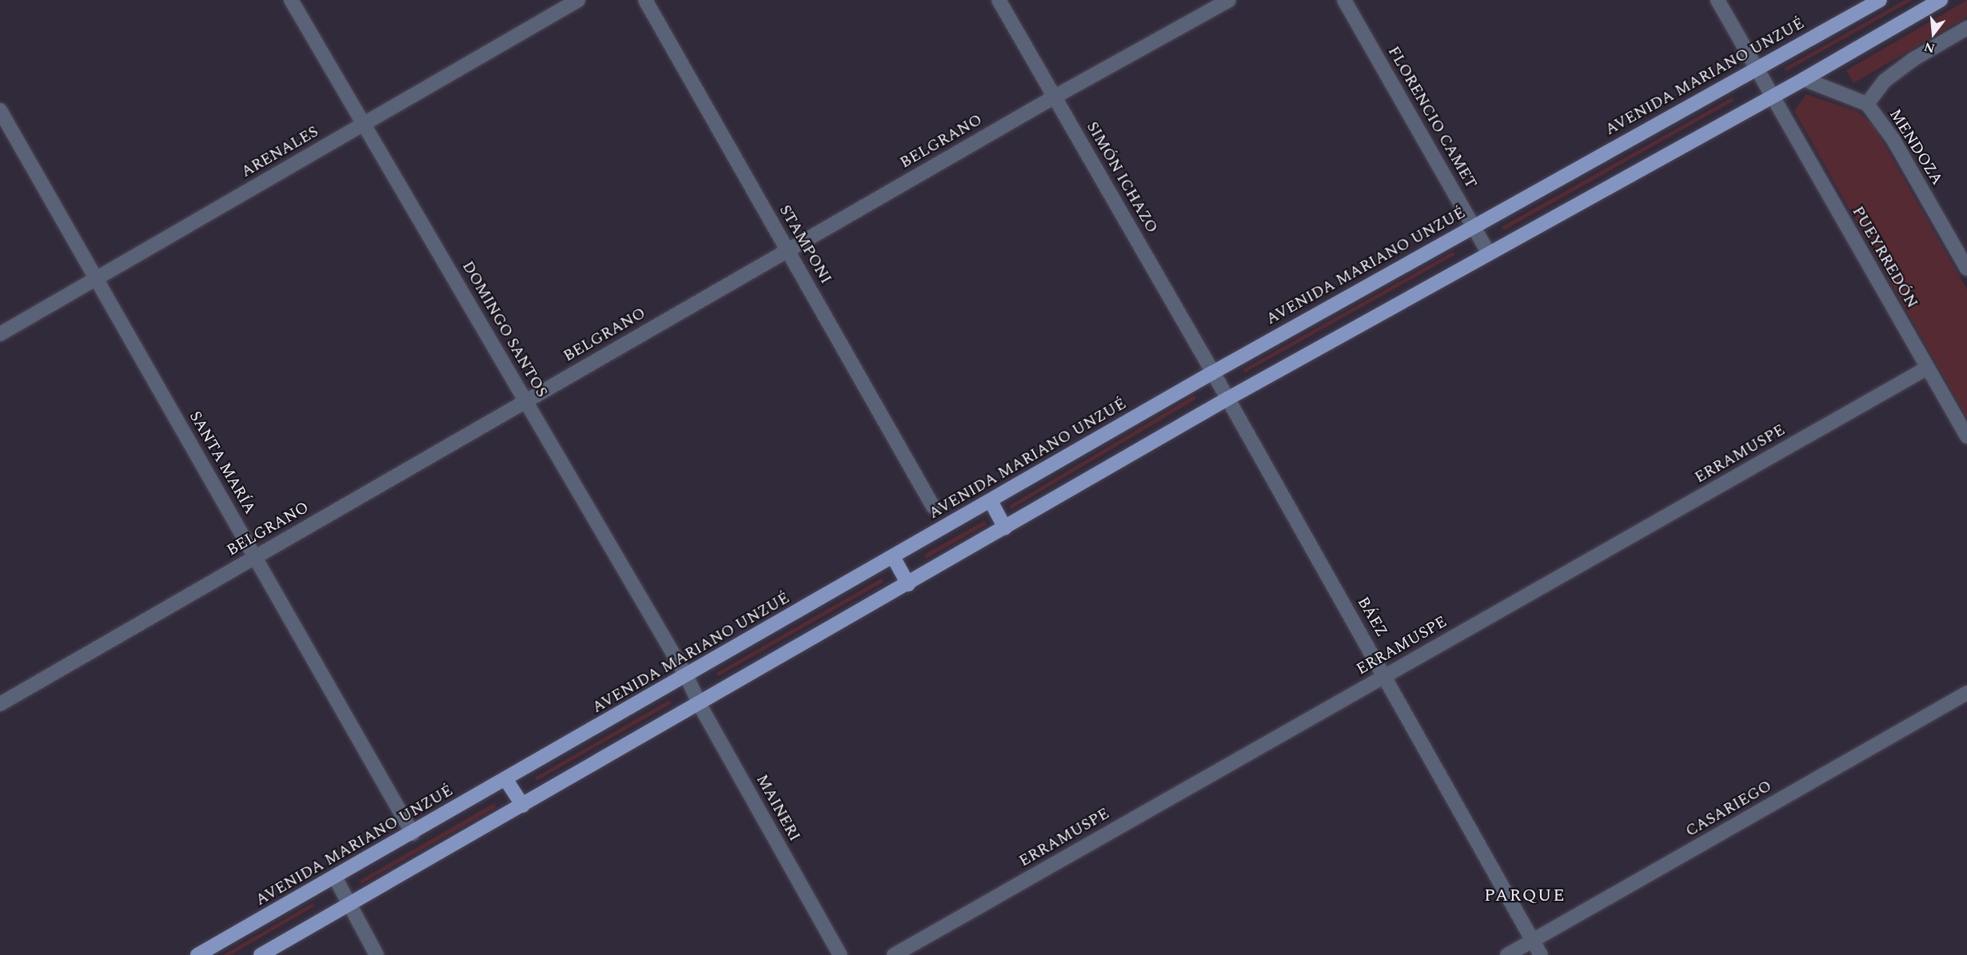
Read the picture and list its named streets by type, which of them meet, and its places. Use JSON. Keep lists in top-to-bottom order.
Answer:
{
  "streets": {
    "main road": ["AVENIDA MARIANO UNZUÉ"],
    "street": [
      "FLORENCIO CAMET",
      "BELGRANO",
      "MENDOZA",
      "ARENALES",
      "SIMÓN ICHAZO",
      "STAMPONI",
      "PUEYRREDÓN",
      "DOMINGO SANTOS",
      "ERRAMUSPE",
      "SANTA MARÍA",
      "BÁEZ",
      "MAINERI",
      "CASARIEGO"
    ]
  },
  "crossings": [
    ["AVENIDA MARIANO UNZUÉ", "FLORENCIO CAMET"],
    ["AVENIDA MARIANO UNZUÉ", "SIMÓN ICHAZO"],
    ["AVENIDA MARIANO UNZUÉ", "PUEYRREDÓN"],
    ["AVENIDA MARIANO UNZUÉ", "DOMINGO SANTOS"],
    ["AVENIDA MARIANO UNZUÉ", "SANTA MARÍA"],
    ["AVENIDA MARIANO UNZUÉ", "BÁEZ"],
    ["AVENIDA MARIANO UNZUÉ", "MAINERI"],
    ["BELGRANO", "SIMÓN ICHAZO"],
    ["BELGRANO", "STAMPONI"],
    ["BELGRANO", "DOMINGO SANTOS"],
    ["BELGRANO", "SANTA MARÍA"],
    ["ARENALES", "DOMINGO SANTOS"],
    ["ARENALES", "SANTA MARÍA"],
    ["SIMÓN ICHAZO", "BÁEZ"],
    ["PUEYRREDÓN", "ERRAMUSPE"],
    ["DOMINGO SANTOS", "MAINERI"],
    ["ERRAMUSPE", "BÁEZ"],
    ["BÁEZ", "CASARIEGO"]
  ],
  "districts": ["PARQUE"],
  "north": "bottom"
}
